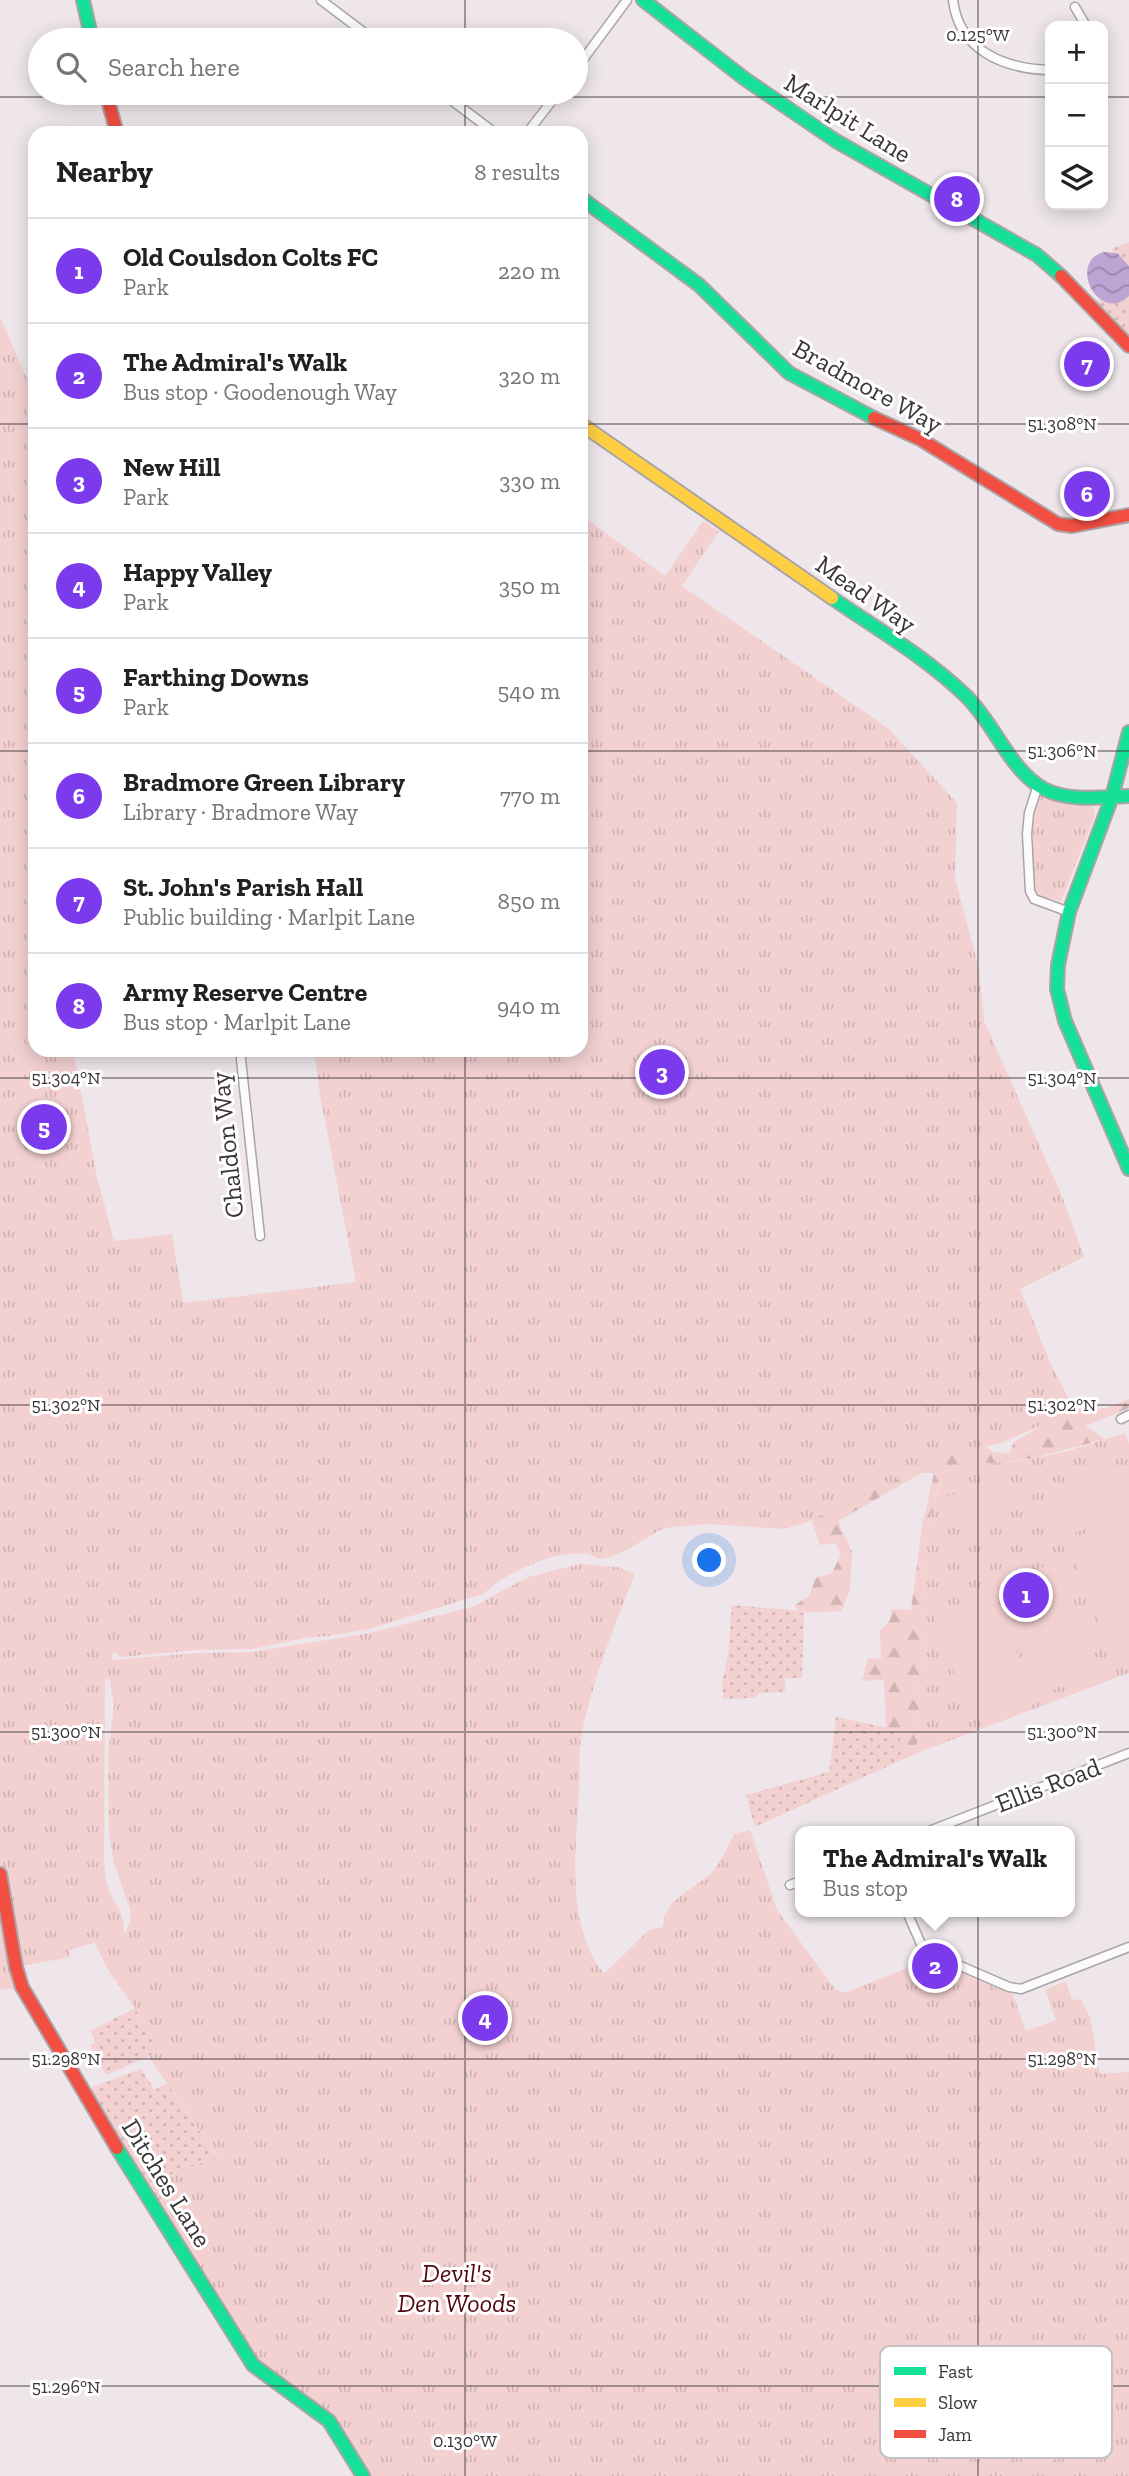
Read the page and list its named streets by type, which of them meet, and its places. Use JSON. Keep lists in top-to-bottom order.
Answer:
{
  "streets": {
    "street": [
      "Marlpit Lane",
      "Bradmore Way",
      "Mead Way",
      "Chaldon Way",
      "Ellis Road",
      "Ditches Lane"
    ]
  },
  "parks": ["Devil's Den Woods"],
  "legend": ["Fast", "Slow", "Jam"],
  "page": {
    "map_buttons": ["+", "−"],
    "search": "Search here",
    "heading": ["Nearby", "8 results"],
    "pins": [
      "8",
      "7",
      "6",
      "3",
      "5",
      "1",
      "2",
      "4"
    ],
    "list": [
      {
        "mark": "1",
        "name": "Old Coulsdon Colts FC",
        "note": "Park",
        "value": "220 m"
      },
      {
        "mark": "2",
        "name": "The Admiral's Walk",
        "note": "Bus stop · Goodenough Way",
        "value": "320 m"
      },
      {
        "mark": "3",
        "name": "New Hill",
        "note": "Park",
        "value": "330 m"
      },
      {
        "mark": "4",
        "name": "Happy Valley",
        "note": "Park",
        "value": "350 m"
      },
      {
        "mark": "5",
        "name": "Farthing Downs",
        "note": "Park",
        "value": "540 m"
      },
      {
        "mark": "6",
        "name": "Bradmore Green Library",
        "note": "Library · Bradmore Way",
        "value": "770 m"
      },
      {
        "mark": "7",
        "name": "St. John's Parish Hall",
        "note": "Public building · Marlpit Lane",
        "value": "850 m"
      },
      {
        "mark": "8",
        "name": "Army Reserve Centre",
        "note": "Bus stop · Marlpit Lane",
        "value": "940 m"
      }
    ],
    "popup": ["The Admiral's Walk", "Bus stop"]
  },
  "coordinates": [
    "0.125°W",
    "51.308°N",
    "51.306°N",
    "51.304°N",
    "51.302°N",
    "51.300°N",
    "51.298°N",
    "51.296°N",
    "0.130°W"
  ]
}
